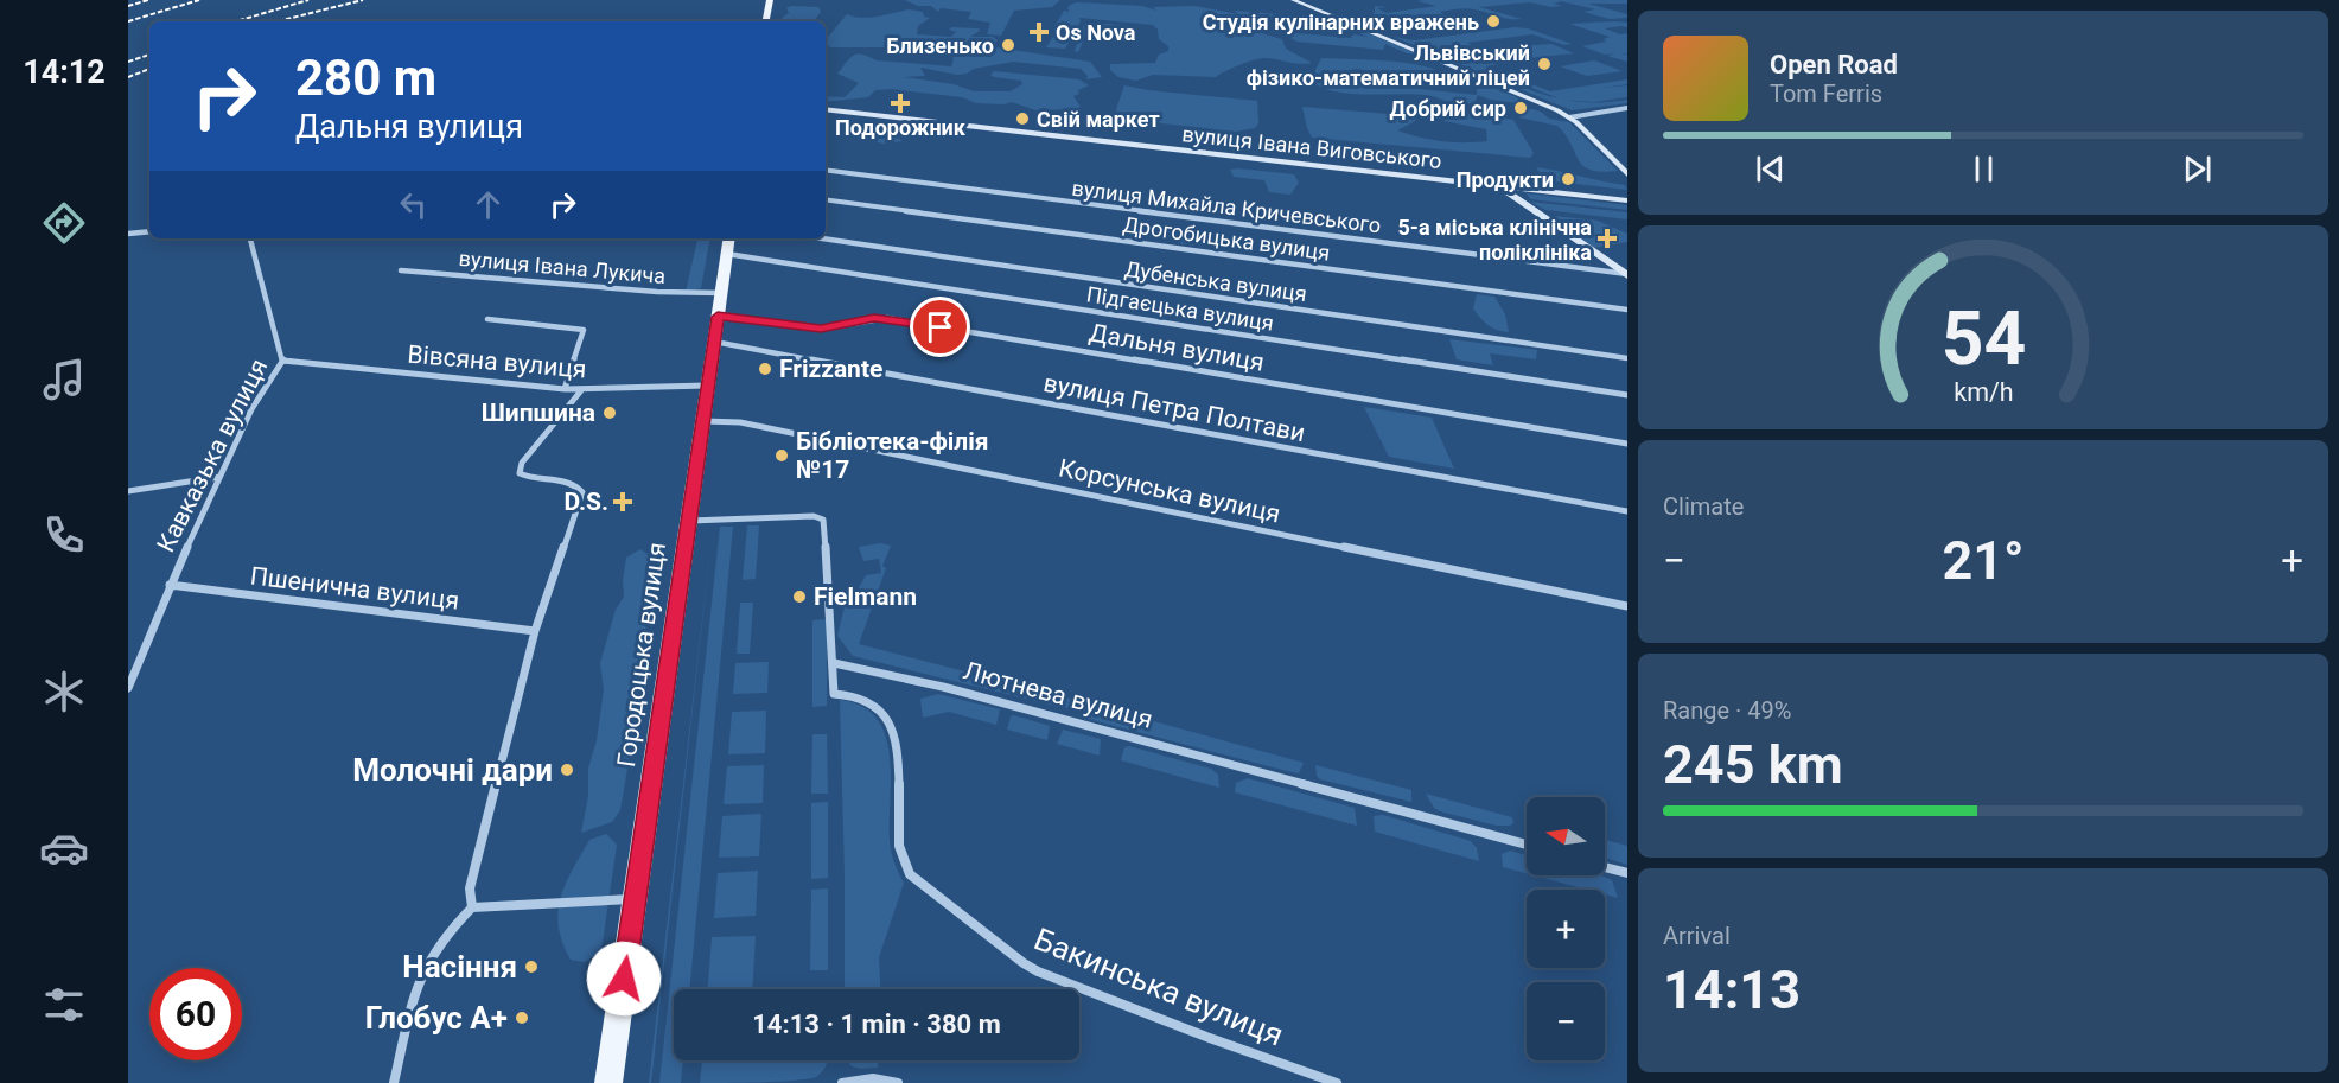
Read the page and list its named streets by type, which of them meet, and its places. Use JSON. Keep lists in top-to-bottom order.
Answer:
{
  "streets": {
    "main road": ["Городоцька вулиця"],
    "street": [
      "вулиця Івана Виговського",
      "вулиця Михайла Кричевського",
      "Дрогобицька вулиця",
      "вулиця Івана Лукича",
      "Дубенська вулиця",
      "Підгаєцька вулиця",
      "Дальня вулиця",
      "Вівсяна вулиця",
      "вулиця Петра Полтави",
      "Кавказька вулиця",
      "Корсунська вулиця",
      "Пшенична вулиця",
      "Лютнева вулиця",
      "Бакинська вулиця"
    ]
  },
  "crossings": [
    ["вулиця Івана Лукича", "Городоцька вулиця"],
    ["Підгаєцька вулиця", "Городоцька вулиця"],
    ["Дальня вулиця", "Городоцька вулиця"],
    ["Вівсяна вулиця", "Кавказька вулиця"],
    ["Вівсяна вулиця", "Городоцька вулиця"],
    ["вулиця Петра Полтави", "Городоцька вулиця"],
    ["Кавказька вулиця", "Пшенична вулиця"],
    ["Корсунська вулиця", "Городоцька вулиця"],
    ["Лютнева вулиця", "Бакинська вулиця"]
  ],
  "places": {
    "other": [
      "Студія кулінарних вражень",
      "Близенько",
      "Львівський фізико-математичний ліцей",
      "Добрий сир",
      "Свій маркет",
      "Продукти",
      "Frizzante",
      "Шипшина",
      "Бібліотека-філія №17",
      "Fielmann",
      "Молочні дари",
      "Насіння",
      "Глобус А+"
    ],
    "health": [
      "Os Nova",
      "Подорожник",
      "5-а міська клінічна поліклініка",
      "D.S."
    ]
  },
  "north": "left",
  "page": {
    "tabs": "14:12",
    "turn": ["280 m", "Дальня вулиця"],
    "song": ["Open Road", "Tom Ferris"],
    "tile": [
      "Climate",
      ["Range · 49%", "245 km"],
      ["Arrival", "14:13"]
    ],
    "heat": ["−", "21°", "+"],
    "map_buttons": ["+", "−"],
    "limit": "60",
    "trip": "14:13 · 1 min · 380 m",
    "gauge": ["54", "km/h"]
  }
}
